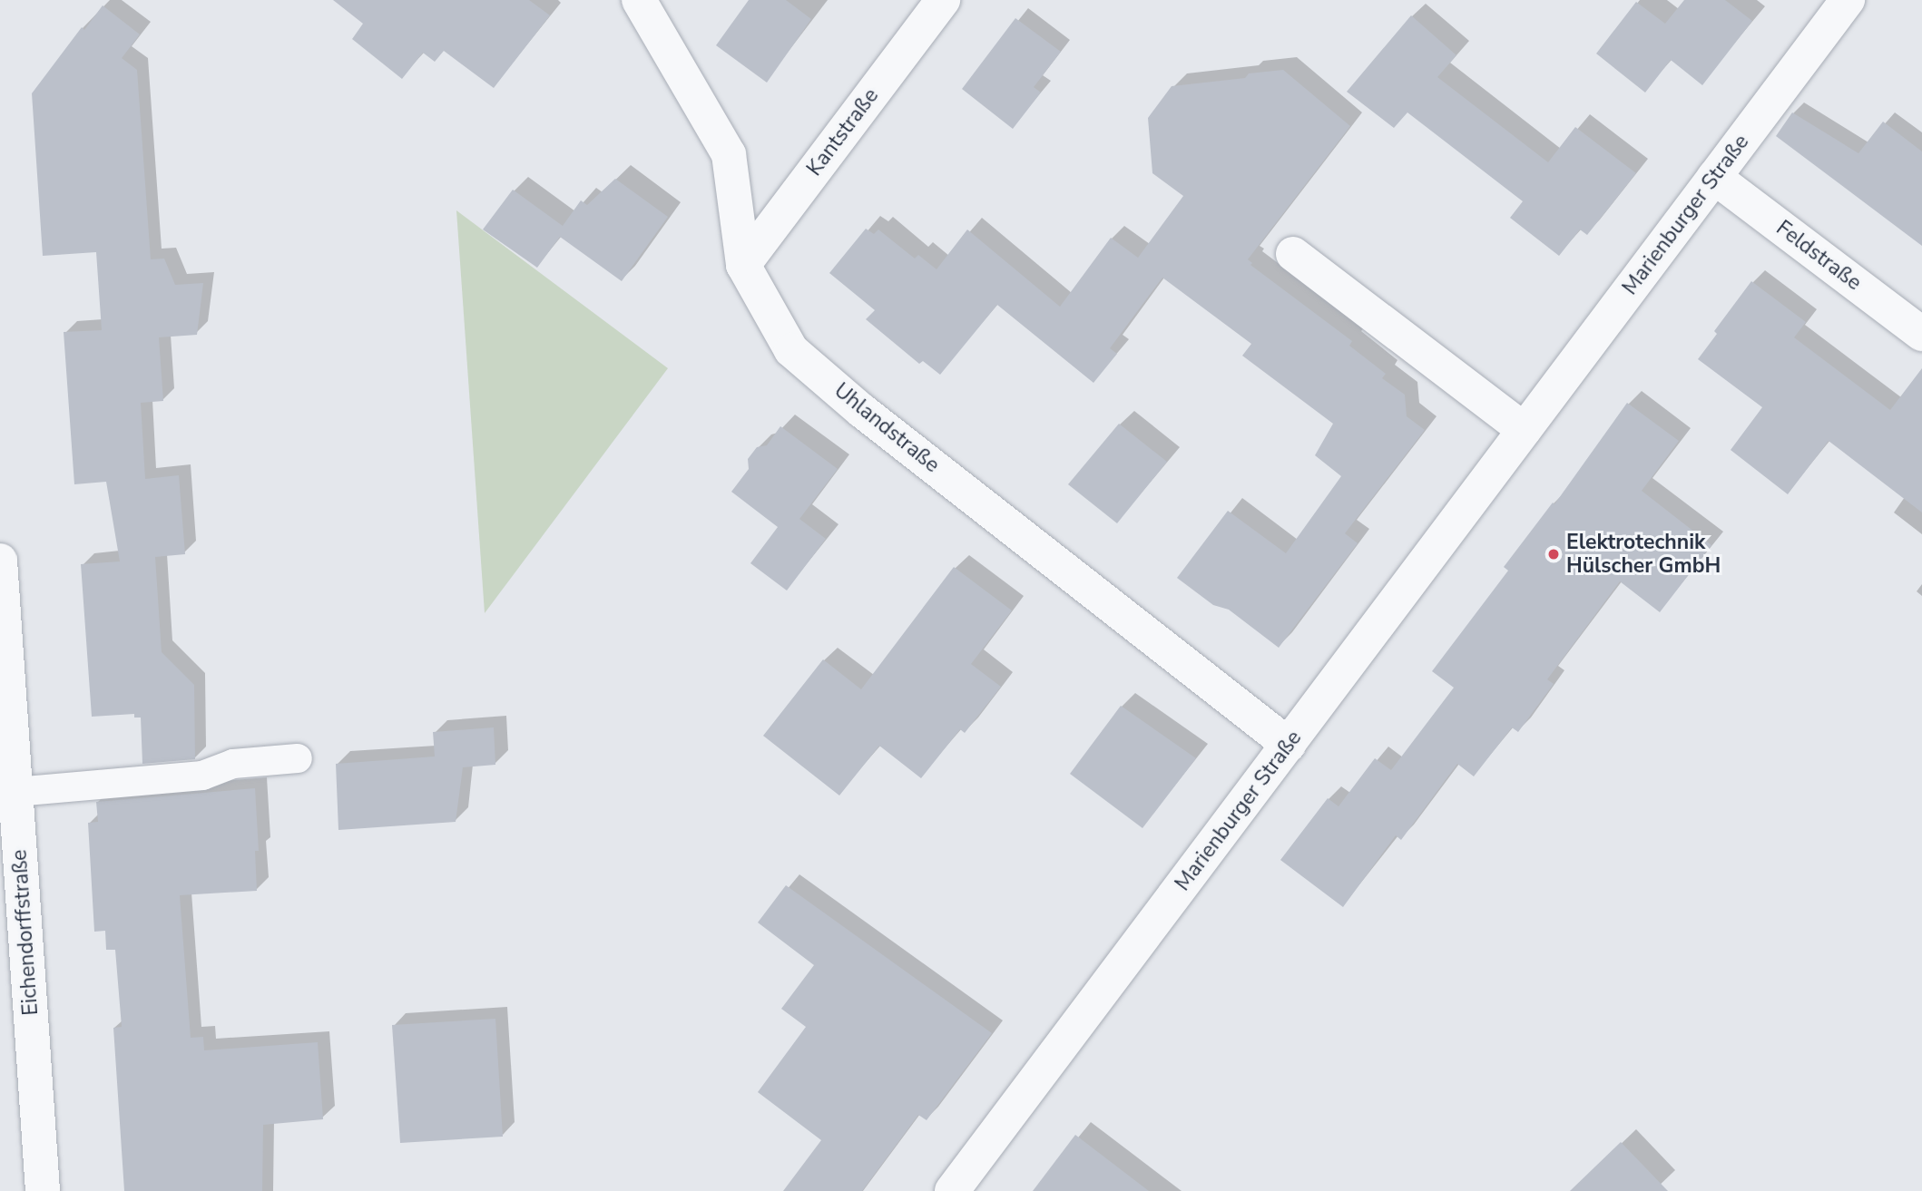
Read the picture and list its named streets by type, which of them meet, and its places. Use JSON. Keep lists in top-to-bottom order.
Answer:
{
  "streets": {
    "street": [
      "Kantstraße",
      "Marienburger Straße",
      "Feldstraße",
      "Uhlandstraße",
      "Eichendorffstraße"
    ]
  },
  "crossings": [
    ["Kantstraße", "Uhlandstraße"],
    ["Marienburger Straße", "Feldstraße"],
    ["Marienburger Straße", "Uhlandstraße"]
  ],
  "places": ["Elektrotechnik Hülscher GmbH"]
}
